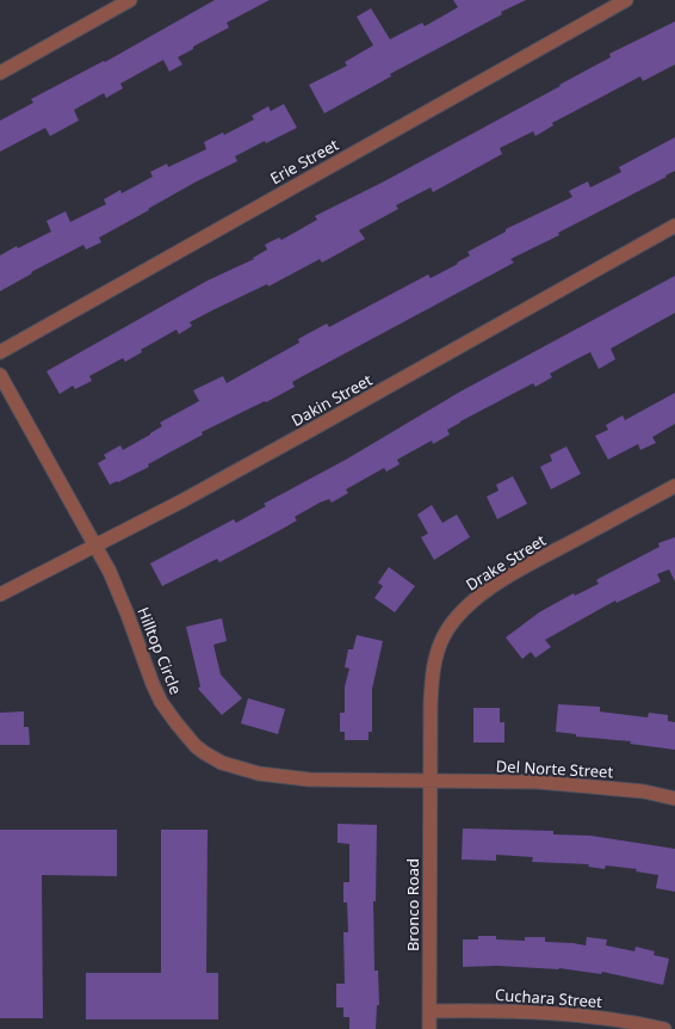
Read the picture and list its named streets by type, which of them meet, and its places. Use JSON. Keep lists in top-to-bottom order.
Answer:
{
  "streets": {
    "street": [
      "Erie Street",
      "Dakin Street",
      "Drake Street",
      "Hilltop Circle",
      "Del Norte Street",
      "Bronco Road",
      "Cuchara Street"
    ]
  },
  "crossings": [
    ["Dakin Street", "Hilltop Circle"],
    ["Drake Street", "Hilltop Circle"],
    ["Drake Street", "Del Norte Street"],
    ["Drake Street", "Bronco Road"],
    ["Hilltop Circle", "Del Norte Street"],
    ["Hilltop Circle", "Bronco Road"],
    ["Del Norte Street", "Bronco Road"],
    ["Bronco Road", "Cuchara Street"]
  ]
}
